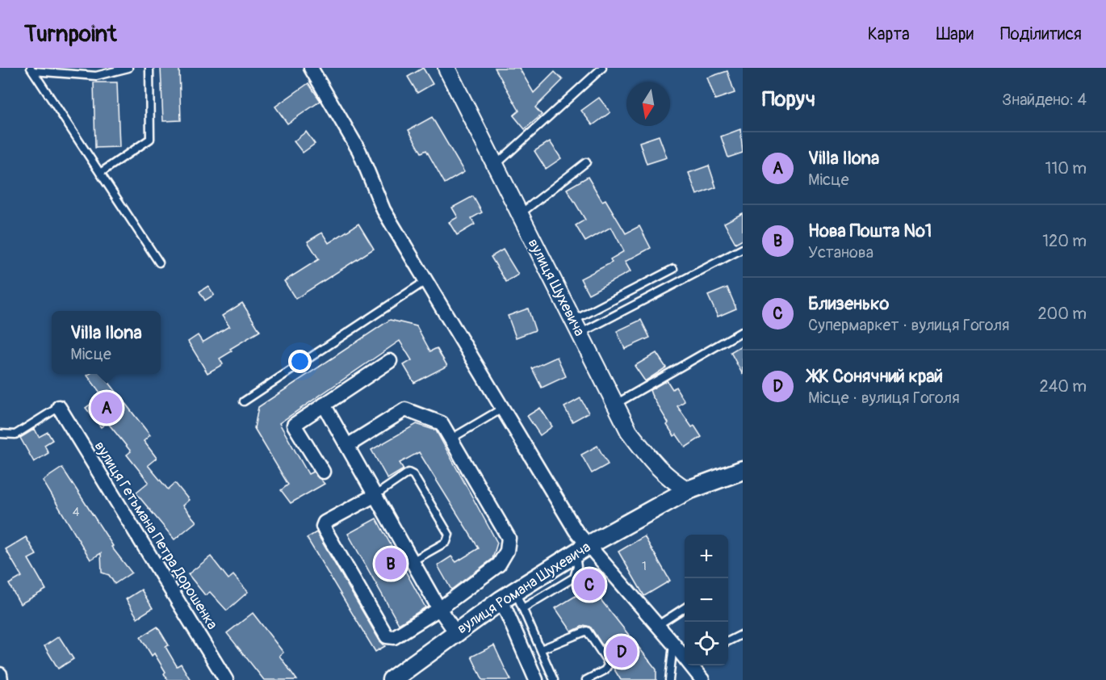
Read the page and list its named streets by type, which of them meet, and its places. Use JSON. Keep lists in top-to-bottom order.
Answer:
{
  "streets": {
    "main road": ["вулиця Романа Шухевича"],
    "street": ["вулиця Шухевича", "вулиця Гетьмана Петра Дорошенка"]
  },
  "crossings": [
    ["вулиця Шухевича", "вулиця Романа Шухевича"]
  ],
  "house_numbers": ["4", "1"],
  "north": "bottom",
  "page": {
    "header": "Turnpoint",
    "nav": ["Карта", "Шари", "Поділитися"],
    "heading": ["Поруч", "Знайдено: 4"],
    "list": [
      {
        "mark": "A",
        "name": "Villa Ilona",
        "note": "Місце",
        "value": "110 m"
      },
      {
        "mark": "B",
        "name": "Нова Пошта №1",
        "note": "Установа",
        "value": "120 m"
      },
      {
        "mark": "C",
        "name": "Близенько",
        "note": "Супермаркет · вулиця Гоголя",
        "value": "200 m"
      },
      {
        "mark": "D",
        "name": "ЖК Сонячний край",
        "note": "Місце · вулиця Гоголя",
        "value": "240 m"
      }
    ],
    "popup": ["Villa Ilona", "Місце"],
    "pins": [
      "A",
      "B",
      "C",
      "D"
    ],
    "map_buttons": ["+", "−"]
  }
}
